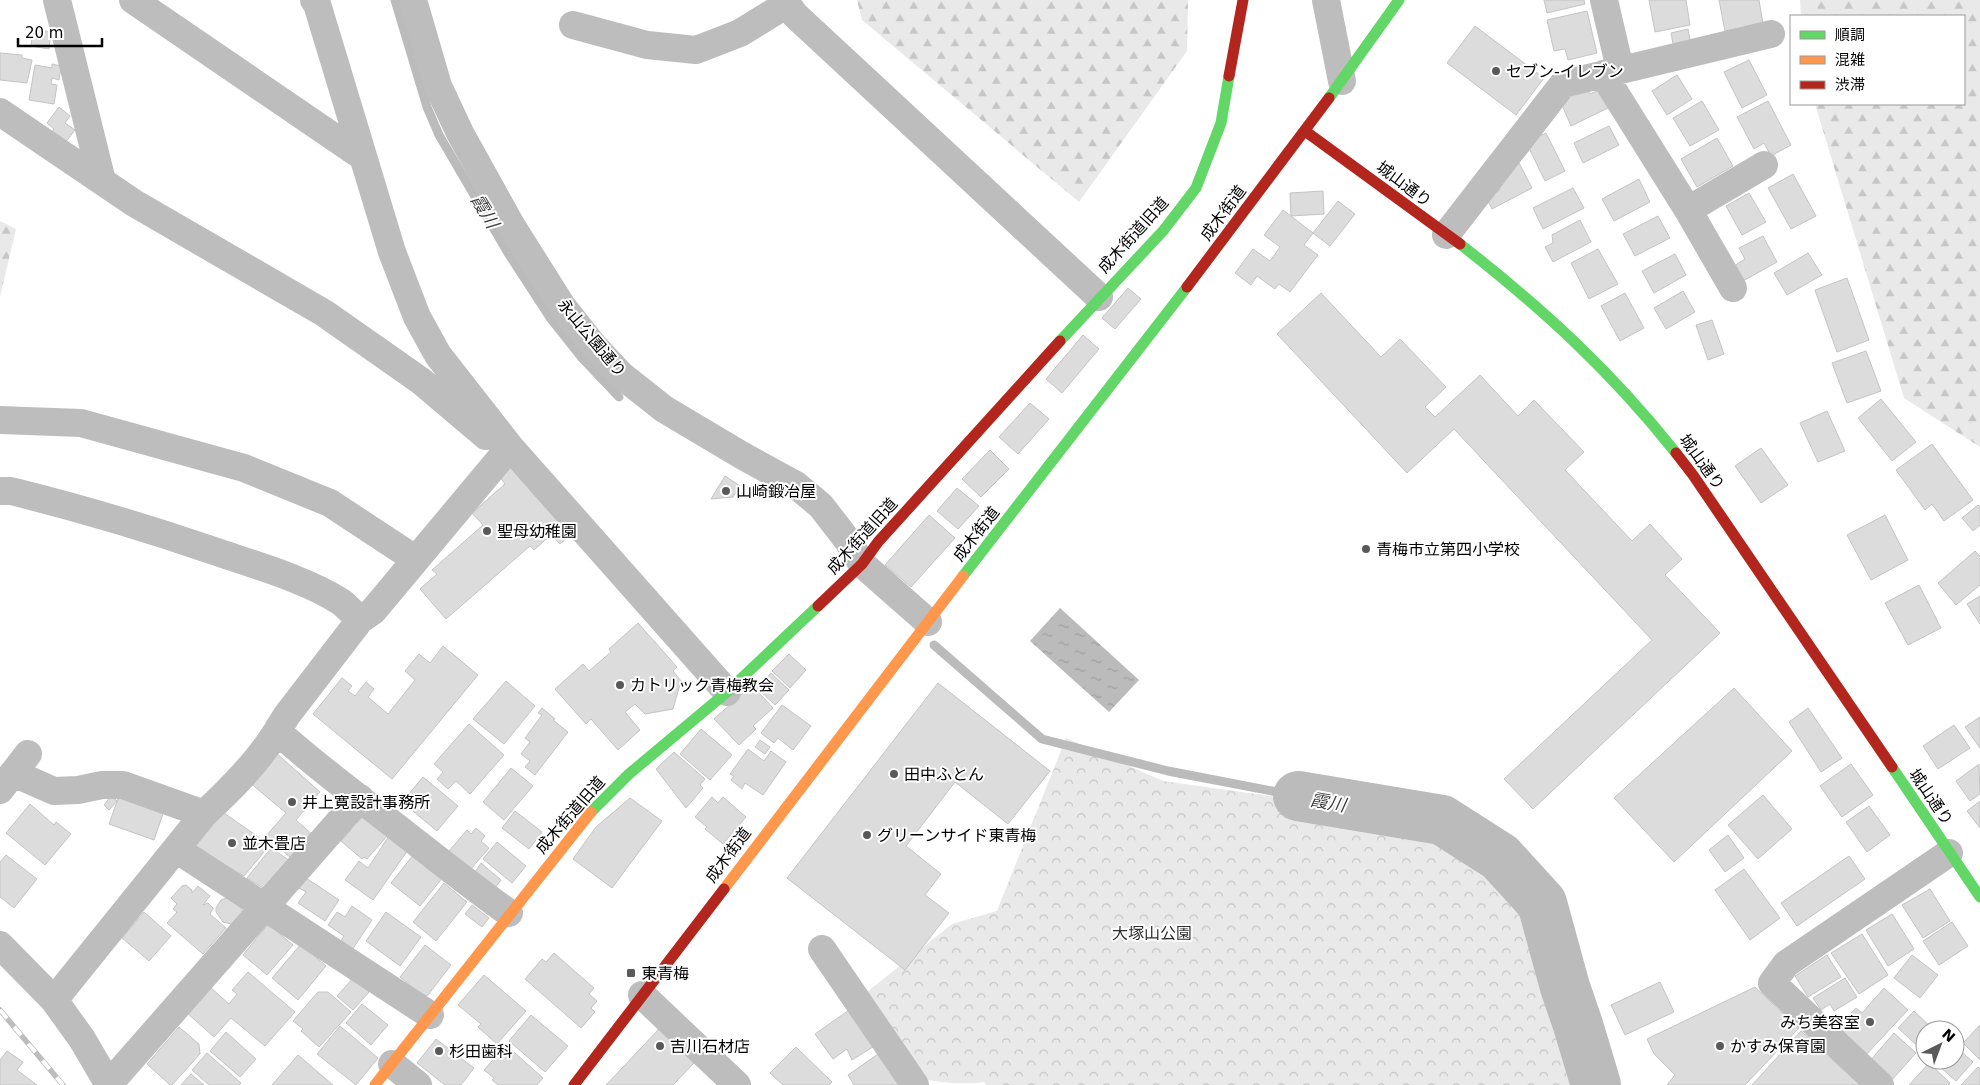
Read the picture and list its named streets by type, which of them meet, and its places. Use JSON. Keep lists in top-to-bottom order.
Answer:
{
  "streets": {
    "street": [
      "城山通り",
      "成木街道",
      "成木街道旧道",
      "永山公園通り"
    ]
  },
  "crossings": [
    ["城山通り", "成木街道"],
    ["成木街道", "永山公園通り"],
    ["成木街道旧道", "永山公園通り"]
  ],
  "water": ["霞川"],
  "parks": ["大塚山公園"],
  "places": {
    "other": [
      "セブン-イレブン",
      "山崎鍛冶屋",
      "聖母幼稚園",
      "青梅市立第四小学校",
      "カトリック青梅教会",
      "田中ふとん",
      "井上寛設計事務所",
      "グリーンサイド東青梅",
      "並木畳店",
      "みち美容室",
      "吉川石材店",
      "かすみ保育園",
      "杉田歯科"
    ],
    "transit": ["東青梅"]
  },
  "legend": ["順調", "混雑", "渋滞"],
  "scale_bar": "20 m",
  "north": "top right"
}
